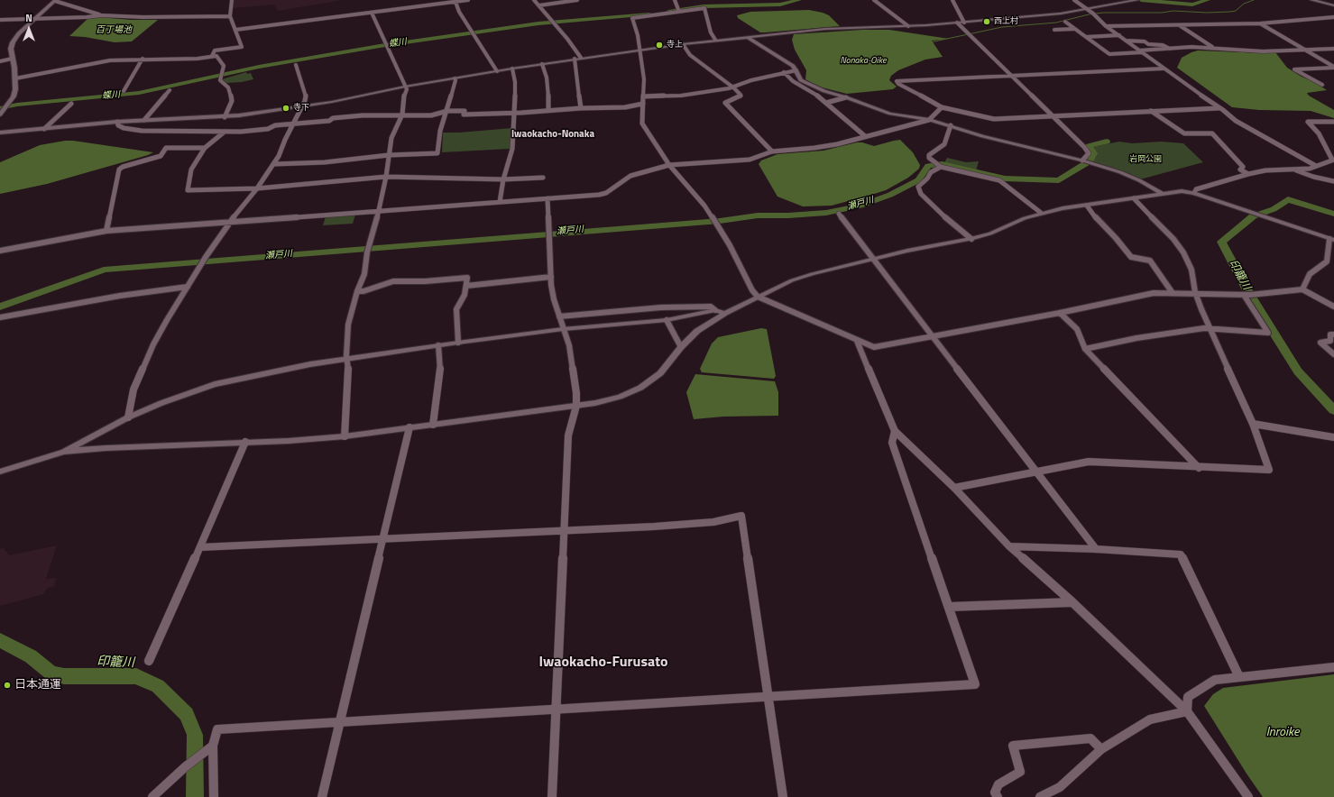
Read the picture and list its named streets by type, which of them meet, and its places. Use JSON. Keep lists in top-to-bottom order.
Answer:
{
  "districts": ["Iwaokacho-Nonaka", "Iwaokacho-Furusato"],
  "water": [
    "百丁場池",
    "蝶川",
    "Nonaka-Oike",
    "瀬戸川",
    "印籠川",
    "Inroike"
  ],
  "parks": ["岩岡公園"],
  "places": [
    "西上村",
    "寺上",
    "寺下",
    "日本通運"
  ],
  "north": "top"
}
